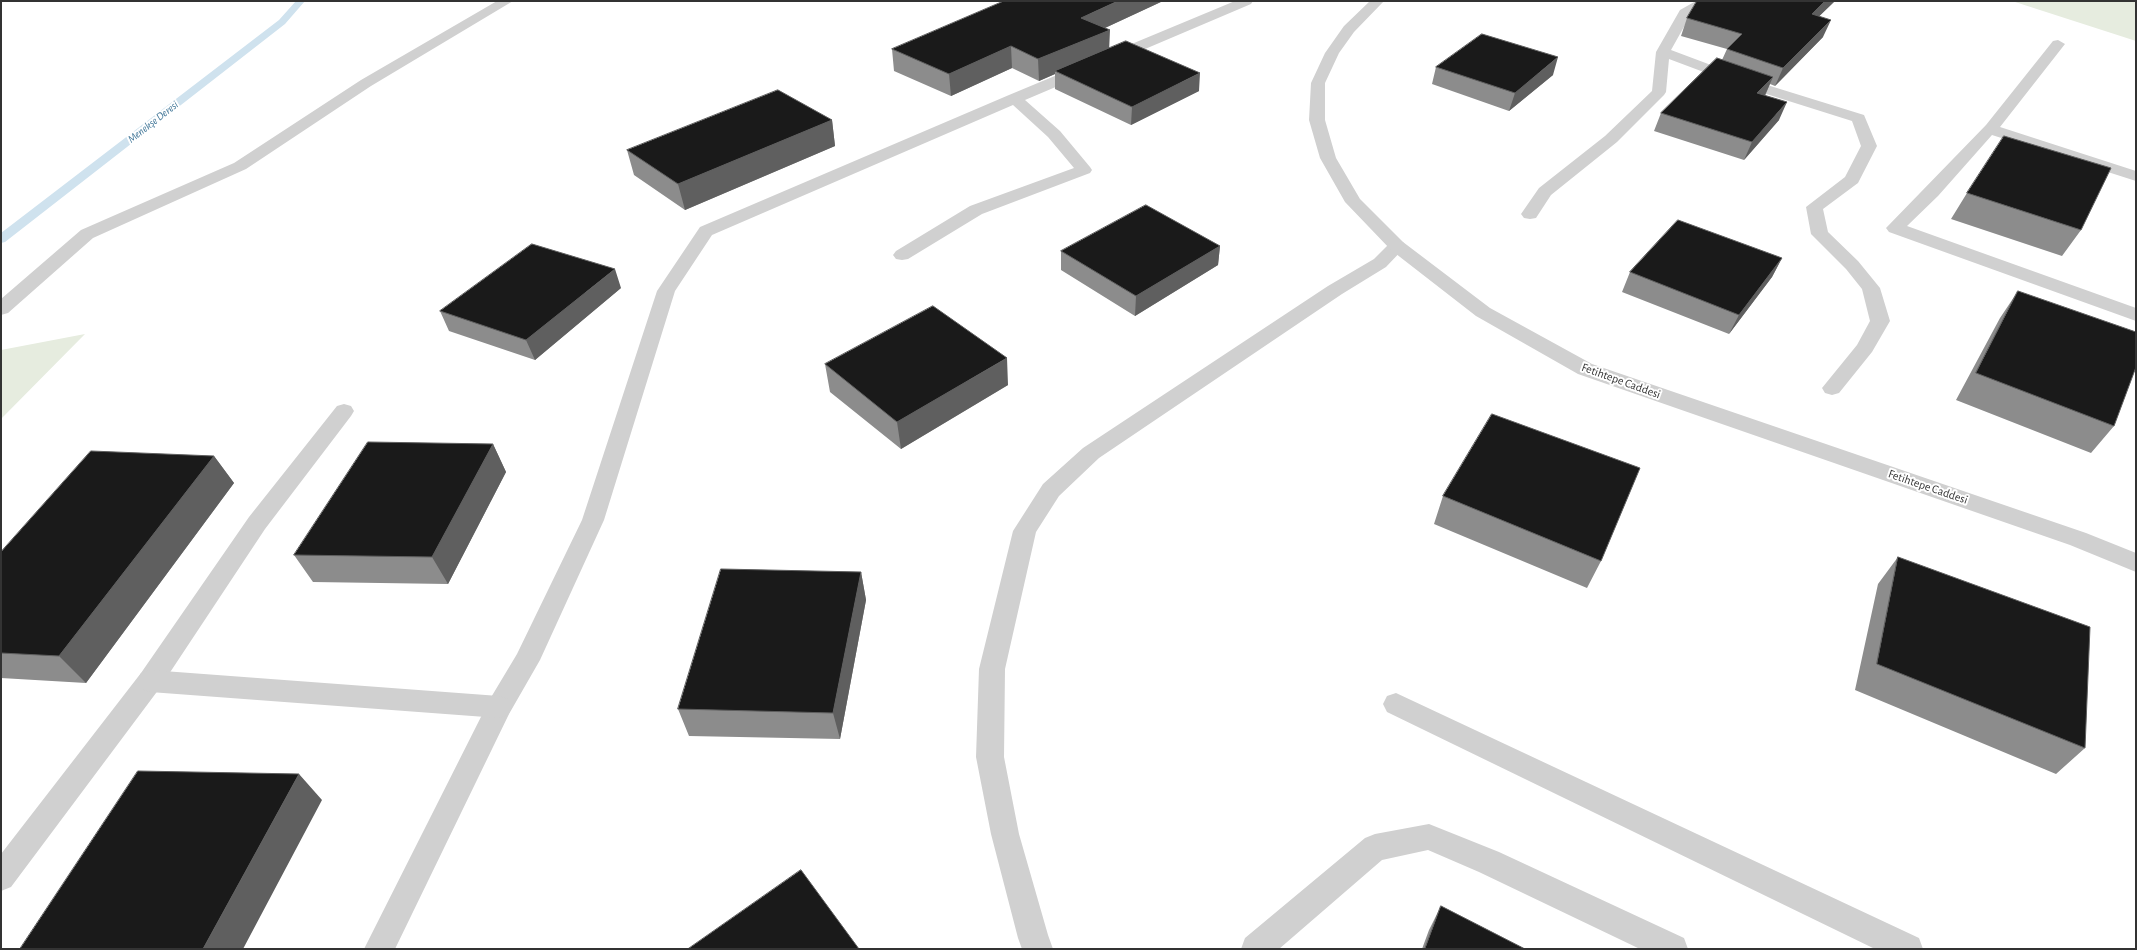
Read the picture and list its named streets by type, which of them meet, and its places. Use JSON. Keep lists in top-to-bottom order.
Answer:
{
  "streets": {
    "street": ["Fetihtepe Caddesi"]
  },
  "water": ["Menekşe Deresi"]
}
